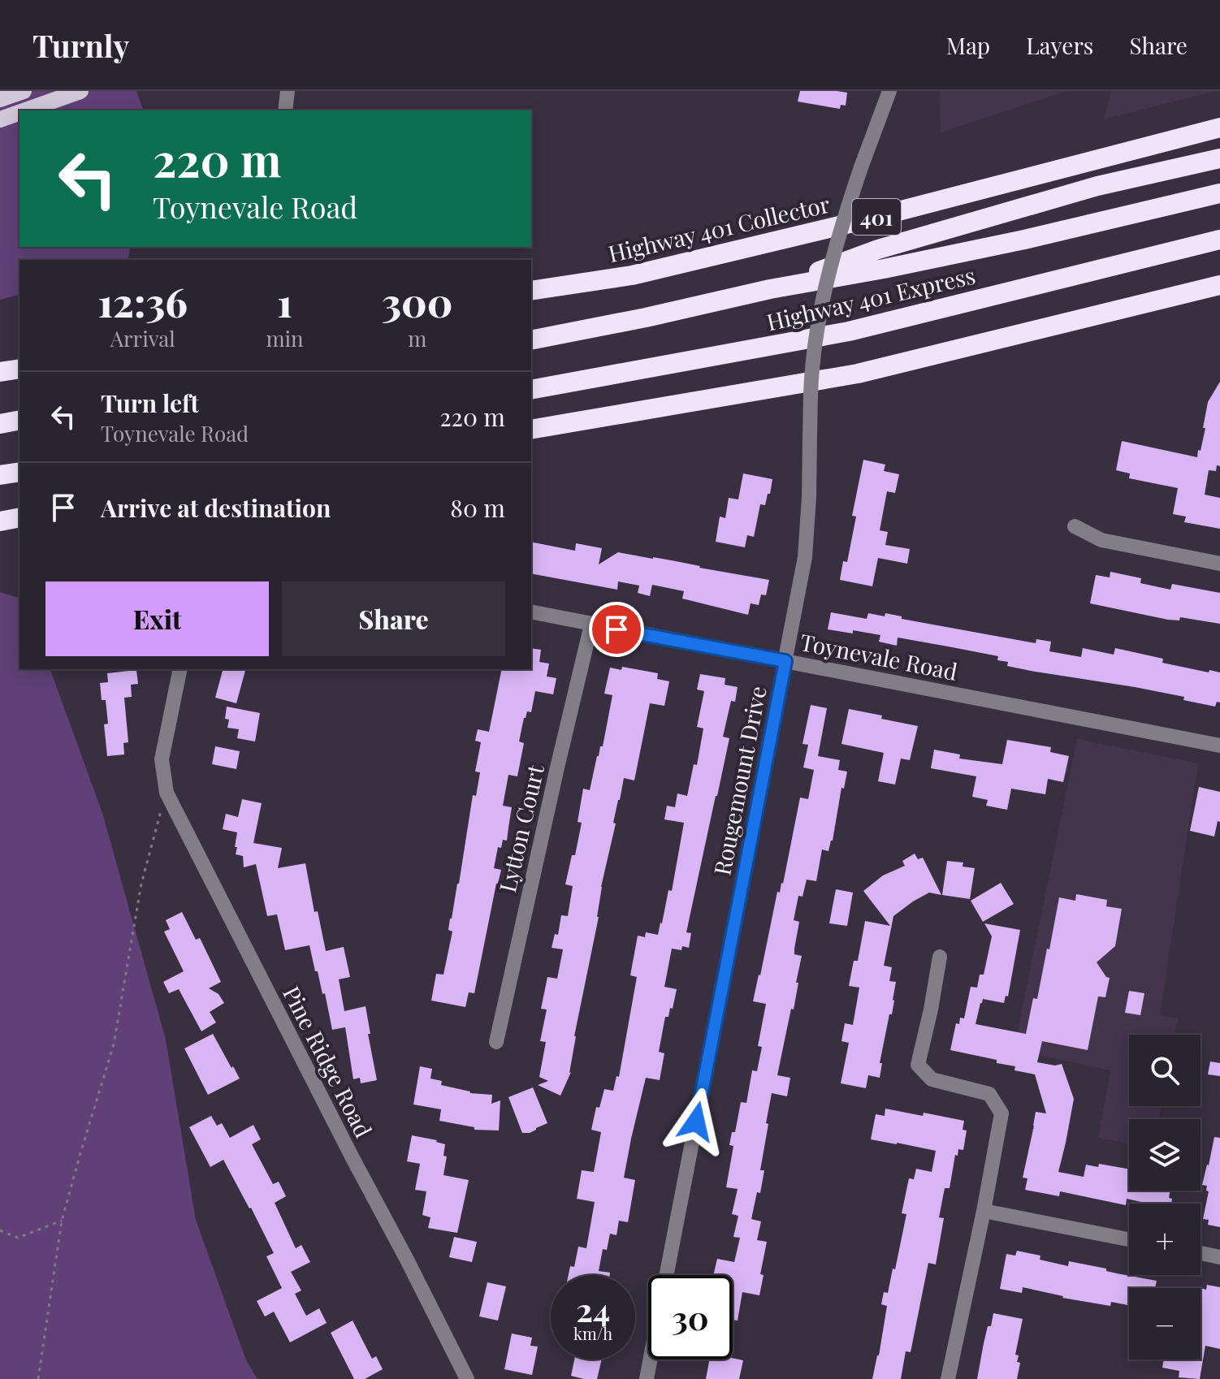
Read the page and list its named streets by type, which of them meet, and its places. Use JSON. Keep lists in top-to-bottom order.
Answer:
{
  "streets": {
    "highway": ["401", "Highway 401 Collector", "Highway 401 Express"],
    "street": [
      "Toynevale Road",
      "Rougemount Drive",
      "Lytton Court",
      "Pine Ridge Road"
    ]
  },
  "crossings": [
    ["Toynevale Road", "Rougemount Drive"],
    ["Toynevale Road", "Lytton Court"]
  ],
  "page": {
    "header": "Turnly",
    "nav": ["Map", "Layers", "Share"],
    "turn": ["220 m", "Toynevale Road"],
    "eta": [
      "12:36",
      "Arrival",
      "1",
      "min",
      "300",
      "m"
    ],
    "list": [
      {
        "name": "Turn left",
        "note": "Toynevale Road",
        "value": "220 m"
      },
      {
        "name": "Arrive at destination",
        "value": "80 m"
      }
    ],
    "buttons": ["Exit", "Share"],
    "map_buttons": ["+", "−"],
    "speed": "24 km/h",
    "limit": "30"
  }
}
